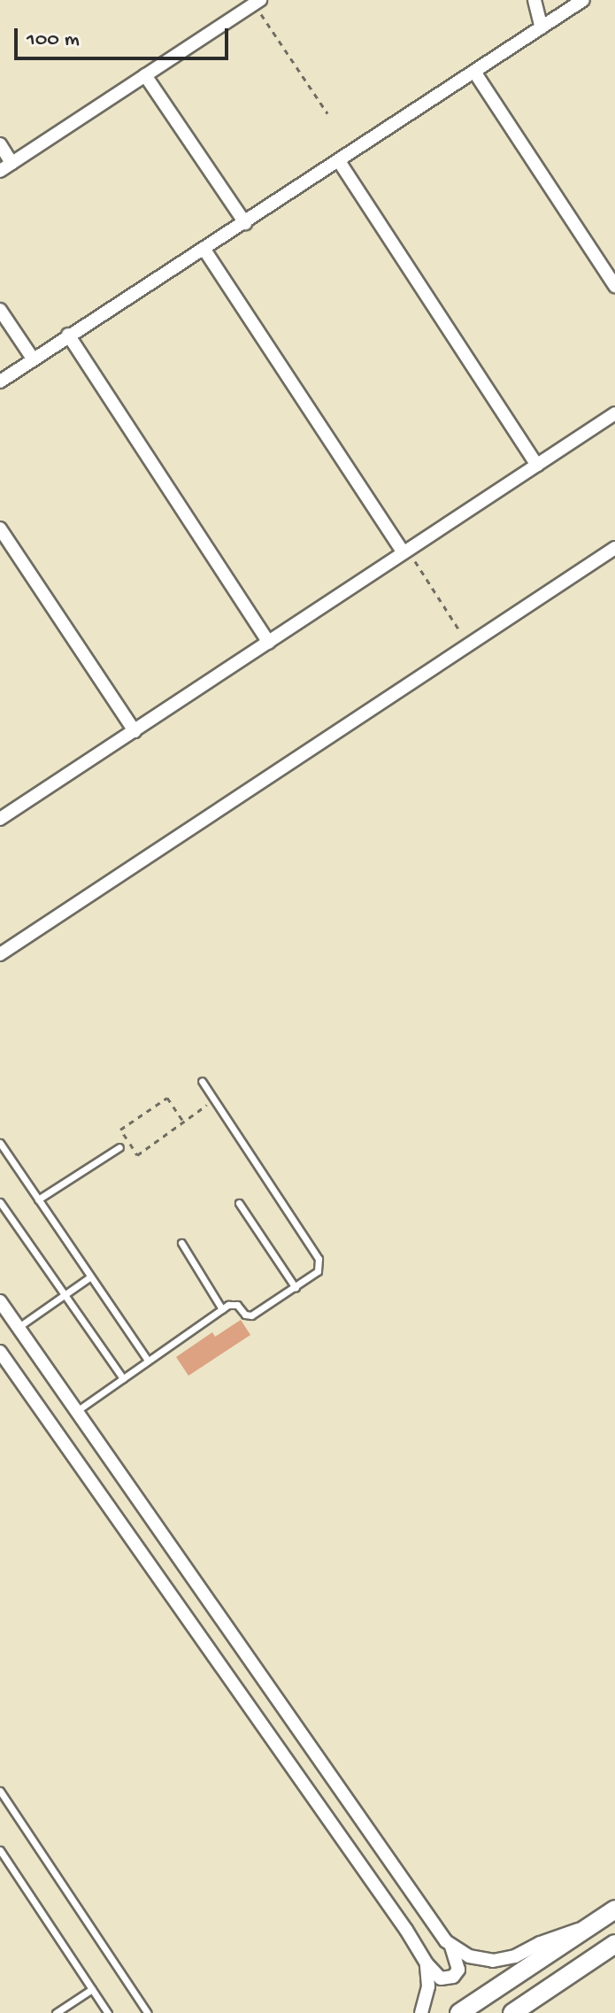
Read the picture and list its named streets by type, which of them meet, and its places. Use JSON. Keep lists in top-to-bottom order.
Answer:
{
  "scale_bar": "100 m"
}
